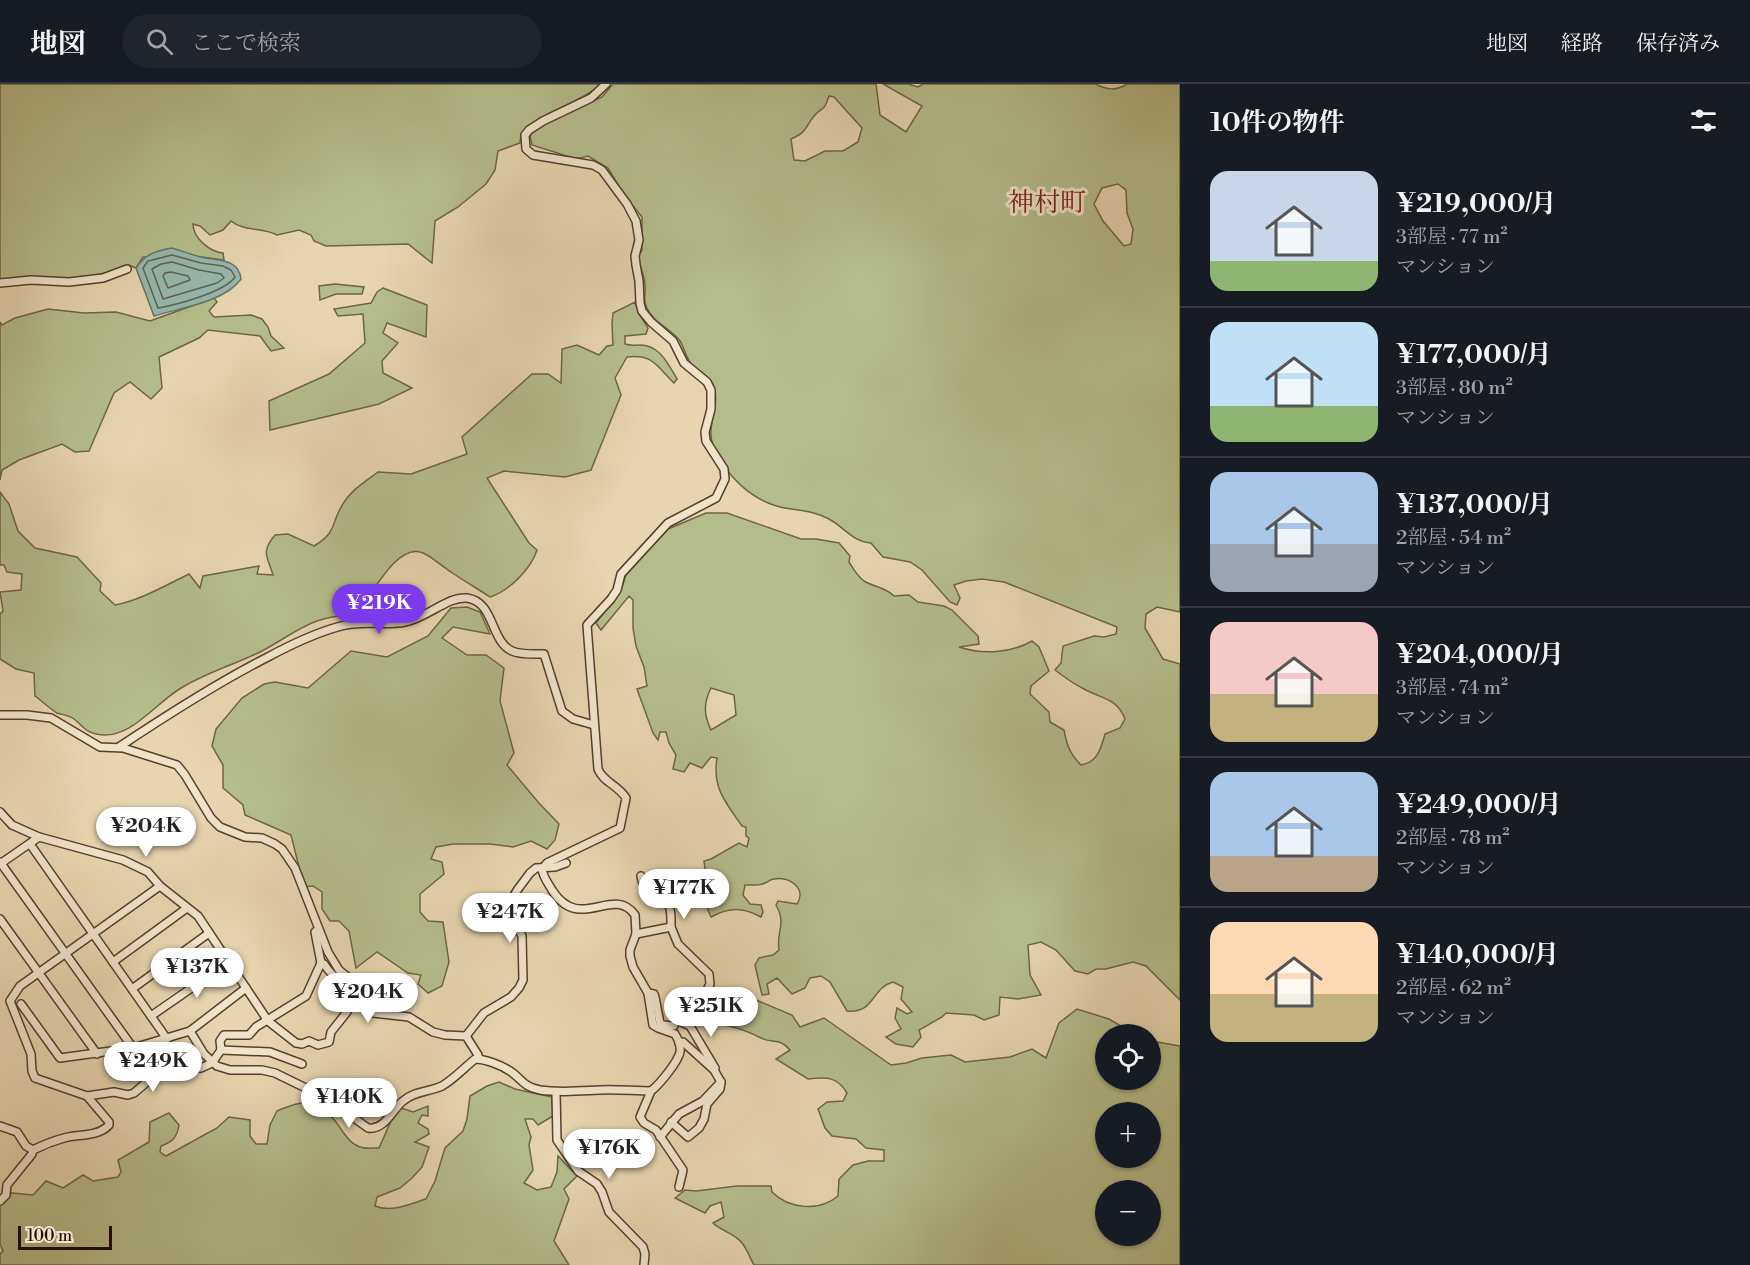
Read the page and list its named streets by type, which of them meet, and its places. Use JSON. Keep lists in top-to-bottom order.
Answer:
{
  "districts": ["神村町"],
  "scale_bar": "100 m",
  "page": {
    "header": "地図",
    "search": "ここで検索",
    "nav": ["地図", "経路", "保存済み"],
    "heading": "10件の物件",
    "list": [
      {
        "name": "¥219,000/月",
        "note": "3部屋 · 77 m² · マンション"
      },
      {
        "name": "¥177,000/月",
        "note": "3部屋 · 80 m² · マンション"
      },
      {
        "name": "¥137,000/月",
        "note": "2部屋 · 54 m² · マンション"
      },
      {
        "name": "¥204,000/月",
        "note": "3部屋 · 74 m² · マンション"
      },
      {
        "name": "¥249,000/月",
        "note": "2部屋 · 78 m² · マンション"
      },
      {
        "name": "¥140,000/月",
        "note": "2部屋 · 62 m² · マンション"
      }
    ],
    "price": [
      "¥219K",
      "¥204K",
      "¥177K",
      "¥247K",
      "¥137K",
      "¥204K",
      "¥251K",
      "¥249K",
      "¥140K",
      "¥176K"
    ],
    "map_buttons": ["+", "−"],
    "scale": "100 m"
  }
}
